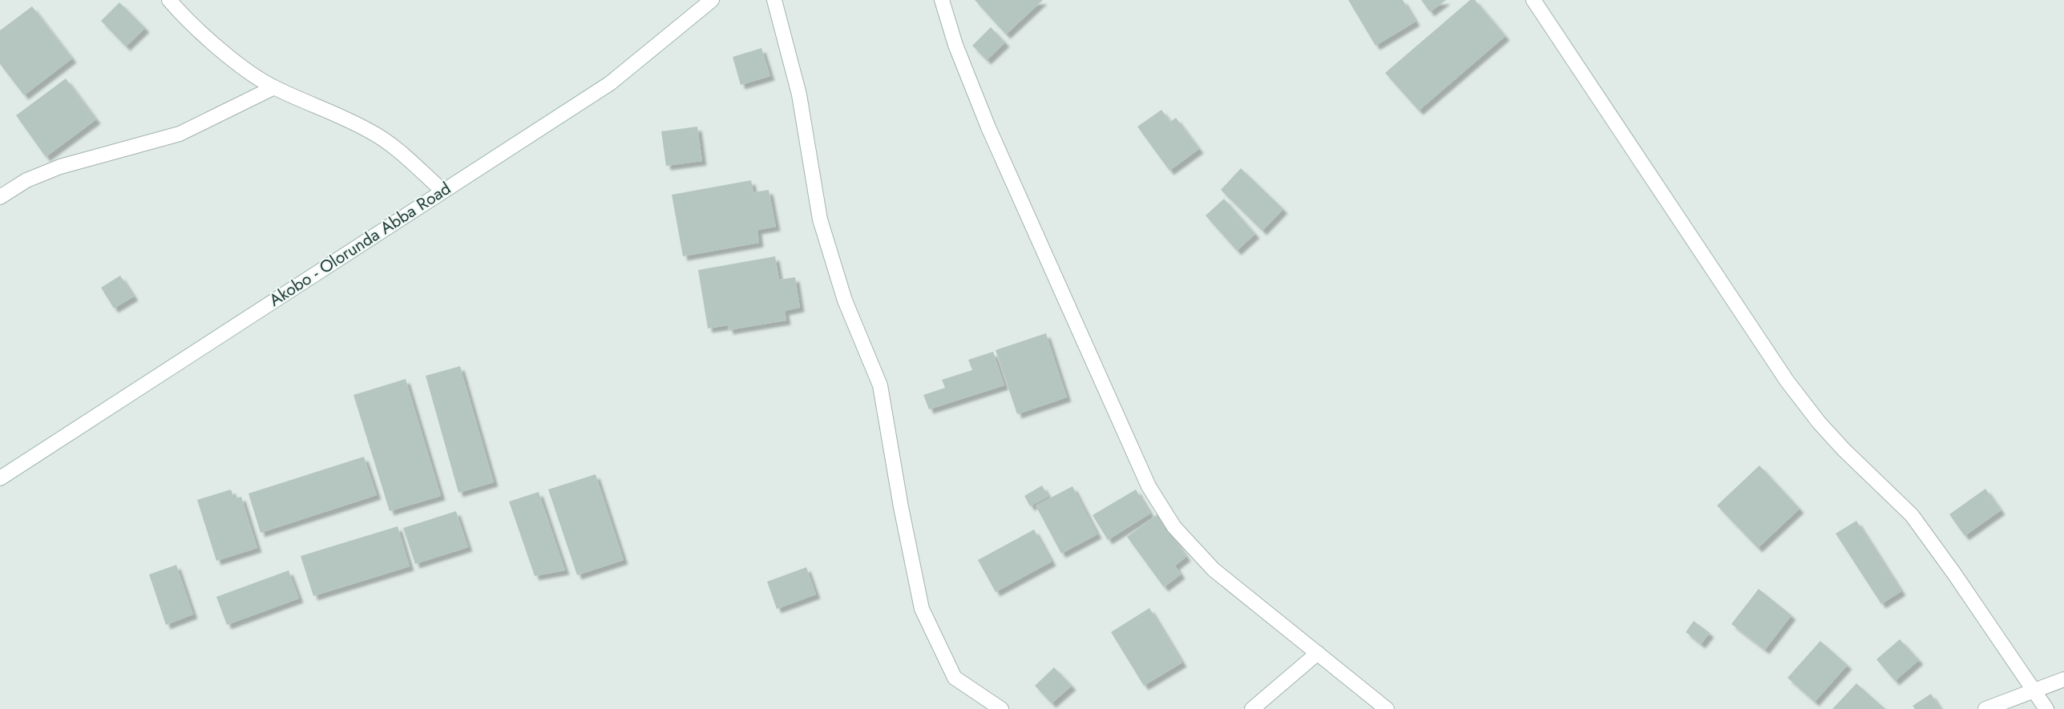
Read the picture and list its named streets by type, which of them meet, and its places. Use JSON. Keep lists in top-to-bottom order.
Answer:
{
  "streets": {
    "street": ["Akobo - Olorunda Abba Road"]
  }
}
